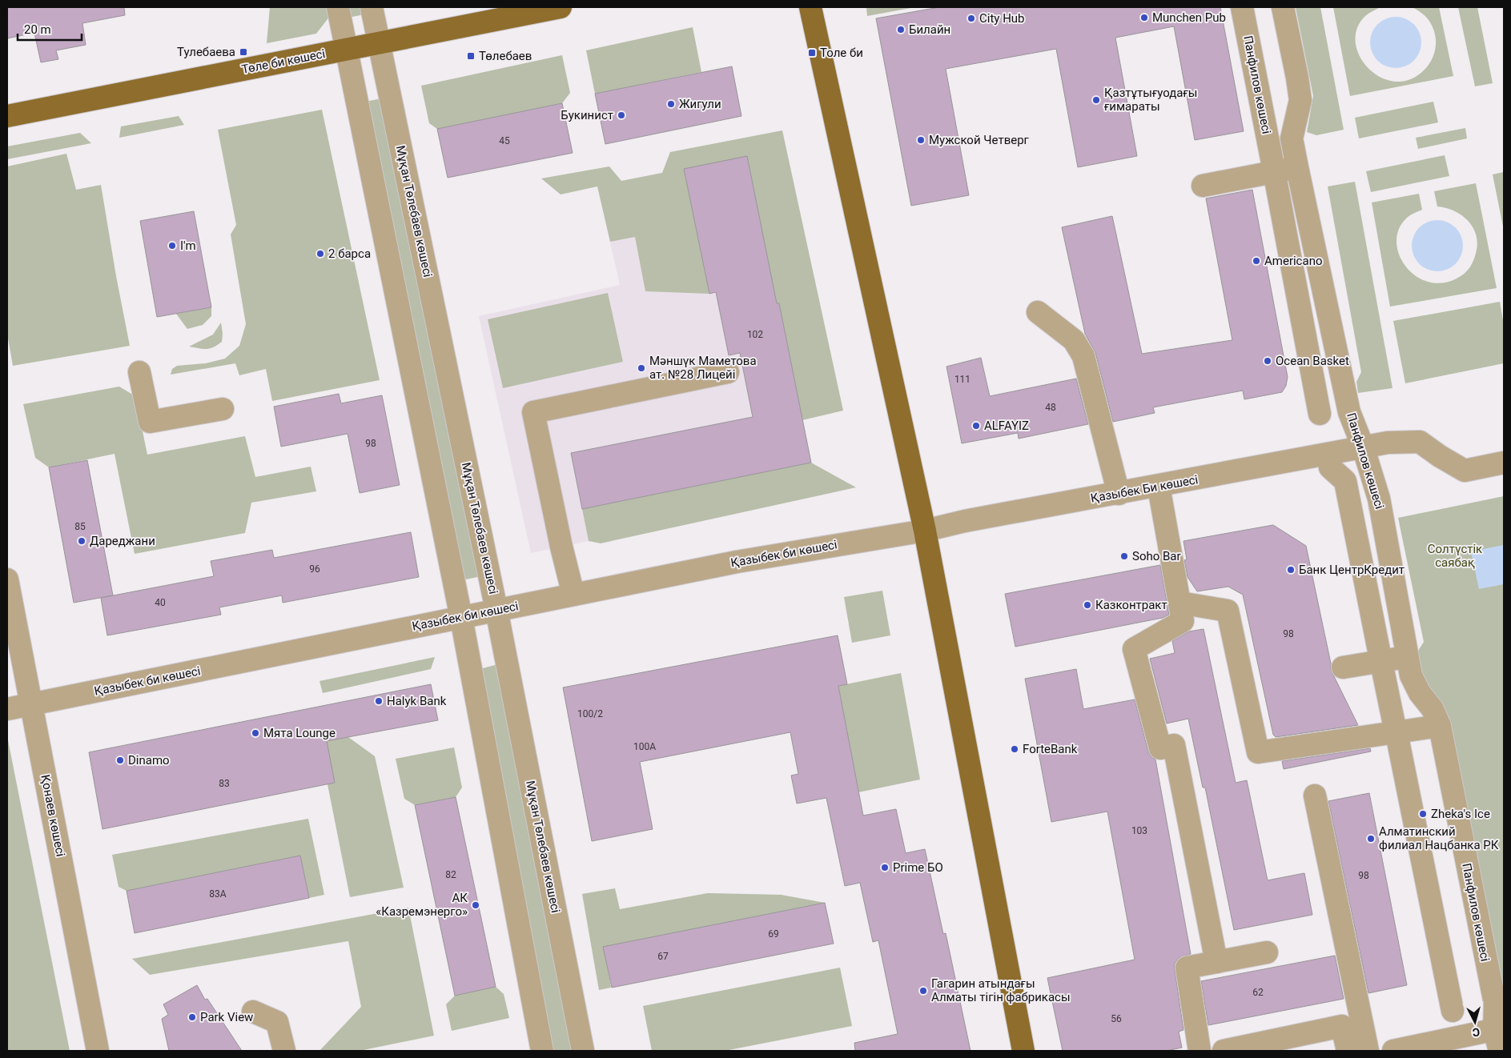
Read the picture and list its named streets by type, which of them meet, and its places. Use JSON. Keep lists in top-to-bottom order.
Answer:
{
  "streets": {
    "main road": ["Төле би көшесі"],
    "street": [
      "Панфилов көшесі",
      "Мұқан Төлебаев көшесі",
      "Қазыбек Би көшесі",
      "Қазыбек би көшесі",
      "Қонаев көшесі"
    ]
  },
  "crossings": [
    ["Төле би көшесі", "Мұқан Төлебаев көшесі"],
    ["Панфилов көшесі", "Қазыбек Би көшесі"],
    ["Мұқан Төлебаев көшесі", "Қазыбек би көшесі"],
    ["Қазыбек Би көшесі", "Қазыбек би көшесі"],
    ["Қазыбек би көшесі", "Қонаев көшесі"]
  ],
  "parks": ["Солтүстік саябақ"],
  "places": {
    "other": [
      "Munchen Pub",
      "City Hub",
      "Билайн",
      "Қазтұтығуодағы ғимараты",
      "Жигули",
      "Букинист",
      "Мужской Четверг",
      "I'm",
      "2 барса",
      "Americano",
      "Ocean Basket",
      "Мәншүк Маметова ат. №28 Лицейі",
      "ALFAYIZ",
      "Дареджани",
      "Soho Bar",
      "Банк ЦентрКредит",
      "Казконтракт",
      "Halyk Bank",
      "Мята Lounge",
      "ForteBank",
      "Dinamo",
      "Zheka's Ice",
      "Алматинский филиал Нацбанка РК",
      "Prime БО",
      "АК «Казремэнерго»",
      "Гагарин атындағы Алматы тігін фабрикасы",
      "Park View"
    ],
    "transit": ["Тулебаева", "Толе би", "Төлебаев"]
  },
  "house_numbers": [
    "45",
    "102",
    "111",
    "48",
    "98",
    "85",
    "96",
    "40",
    "98",
    "100/2",
    "100А",
    "83",
    "103",
    "82",
    "98",
    "83А",
    "69",
    "67",
    "62",
    "56"
  ],
  "scale_bar": "20 m",
  "north": "bottom"
}
